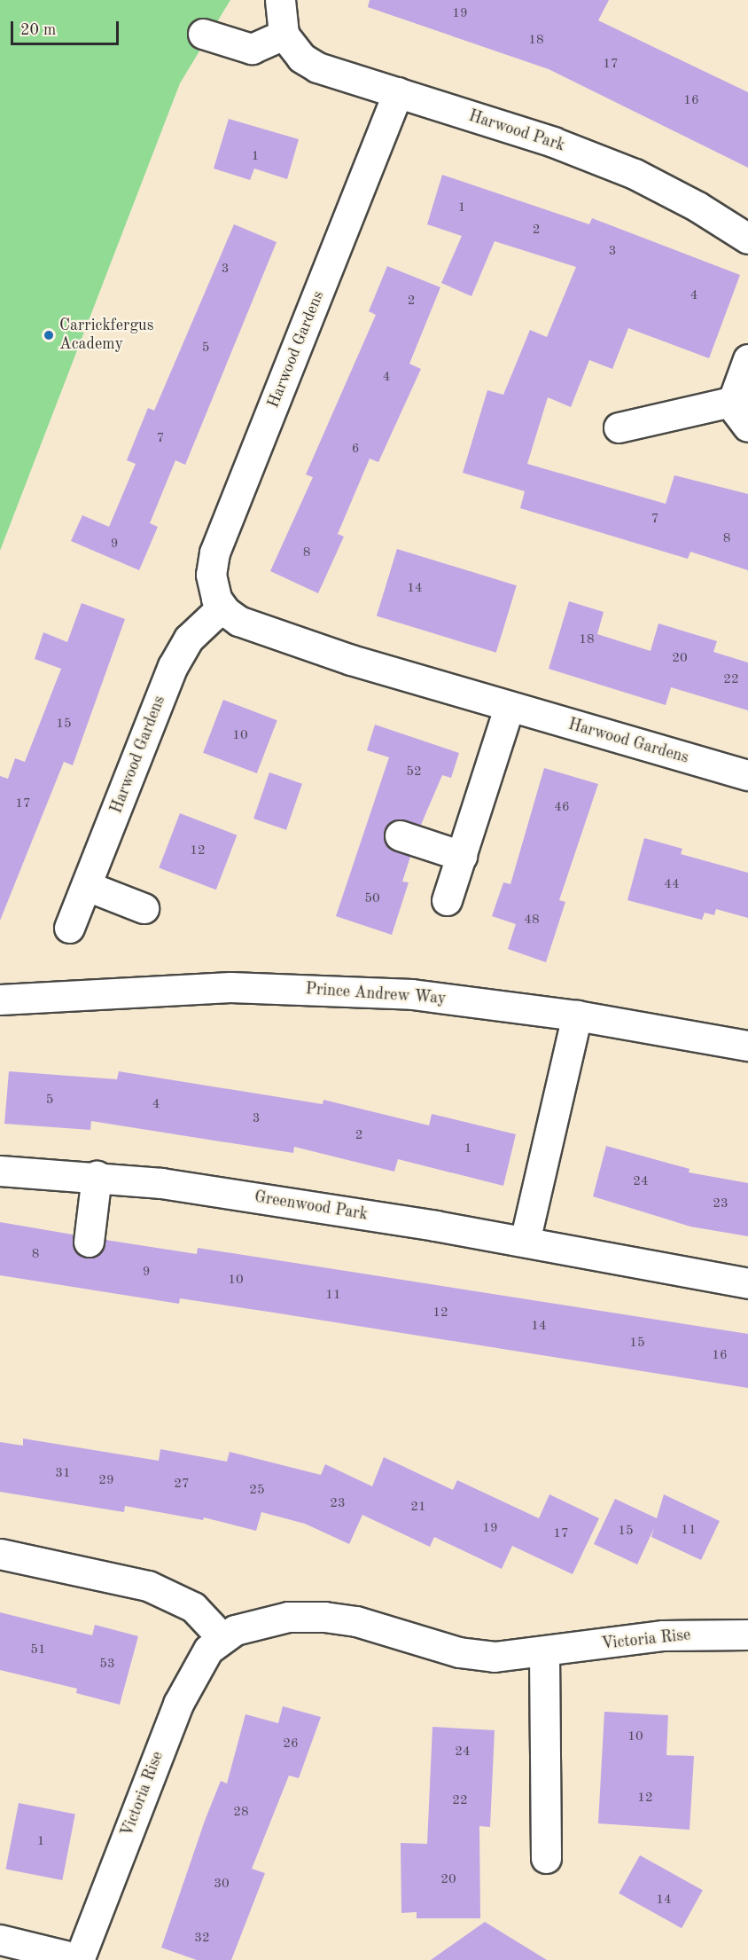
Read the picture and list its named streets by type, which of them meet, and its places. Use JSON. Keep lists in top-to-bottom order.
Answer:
{
  "streets": {
    "street": [
      "Harwood Park",
      "Harwood Gardens",
      "Prince Andrew Way",
      "Greenwood Park",
      "Victoria Rise"
    ]
  },
  "crossings": [
    ["Harwood Park", "Harwood Gardens"]
  ],
  "places": ["Carrickfergus Academy"],
  "house_numbers": [
    "19",
    "18",
    "17",
    "16",
    "1",
    "1",
    "2",
    "3",
    "3",
    "4",
    "2",
    "5",
    "4",
    "7",
    "6",
    "7",
    "8",
    "9",
    "8",
    "14",
    "18",
    "20",
    "22",
    "15",
    "10",
    "52",
    "17",
    "46",
    "12",
    "44",
    "50",
    "48",
    "5",
    "4",
    "3",
    "2",
    "1",
    "24",
    "23",
    "8",
    "9",
    "10",
    "11",
    "12",
    "14",
    "15",
    "16",
    "31",
    "29",
    "27",
    "25",
    "23",
    "21",
    "19",
    "11",
    "15",
    "17",
    "51",
    "53",
    "10",
    "26",
    "24",
    "12",
    "22",
    "28",
    "1",
    "20",
    "30",
    "14",
    "32"
  ],
  "scale_bar": "20 m"
}
